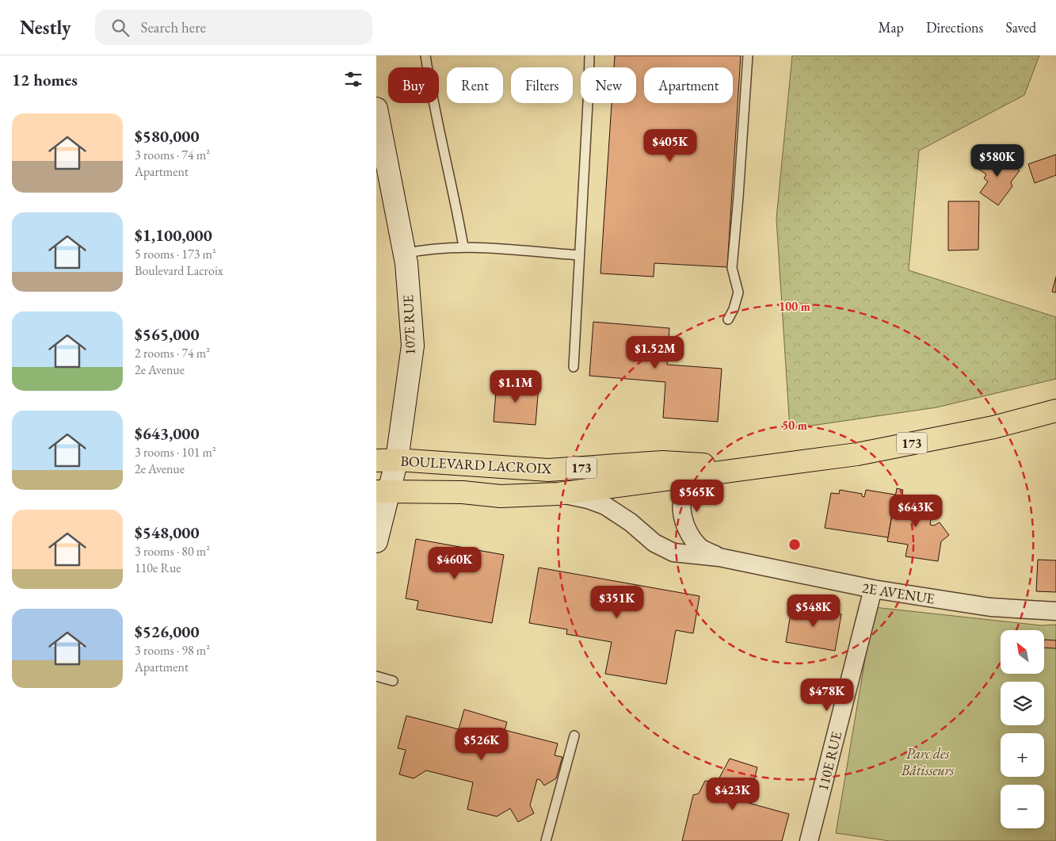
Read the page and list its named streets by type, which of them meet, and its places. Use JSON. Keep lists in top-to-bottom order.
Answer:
{
  "streets": {
    "main road": ["107E RUE", "173", "BOULEVARD LACROIX"],
    "street": ["2E AVENUE", "110E RUE"]
  },
  "crossings": [
    ["107E RUE", "BOULEVARD LACROIX"],
    ["BOULEVARD LACROIX", "2E AVENUE"],
    ["2E AVENUE", "110E RUE"]
  ],
  "parks": ["Parc des Bâtisseurs"],
  "north": "top left",
  "page": {
    "header": "Nestly",
    "search": "Search here",
    "nav": ["Map", "Directions", "Saved"],
    "heading": "12 homes",
    "chip": [
      "Buy",
      "Rent",
      "Filters",
      "New",
      "Apartment"
    ],
    "list": [
      {
        "name": "$580,000",
        "note": "3 rooms · 74 m² · Apartment"
      },
      {
        "name": "$1,100,000",
        "note": "5 rooms · 173 m² · Boulevard Lacroix"
      },
      {
        "name": "$565,000",
        "note": "2 rooms · 74 m² · 2e Avenue"
      },
      {
        "name": "$643,000",
        "note": "3 rooms · 101 m² · 2e Avenue"
      },
      {
        "name": "$548,000",
        "note": "3 rooms · 80 m² · 110e Rue"
      },
      {
        "name": "$526,000",
        "note": "3 rooms · 98 m² · Apartment"
      }
    ],
    "price": [
      "$405K",
      "$580K",
      "$1.52M",
      "$1.1M",
      "$565K",
      "$643K",
      "$460K",
      "$351K",
      "$548K",
      "$478K",
      "$526K",
      "$423K"
    ],
    "map_buttons": ["+", "−"]
  },
  "rings": ["100 m", "50 m"]
}
